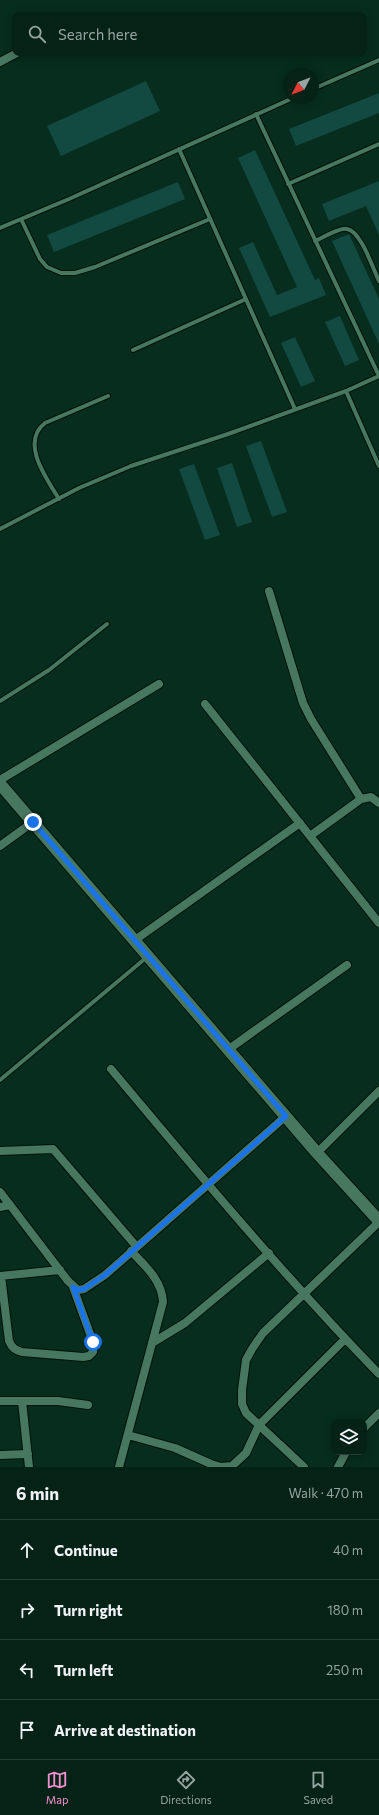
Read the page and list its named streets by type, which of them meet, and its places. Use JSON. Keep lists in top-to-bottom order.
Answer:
{
  "north": "bottom left",
  "page": {
    "search": "Search here",
    "heading": ["6 min", "Walk · 470 m"],
    "list": [
      ["Continue", "40 m"],
      ["Turn right", "180 m"],
      ["Turn left", "250 m"],
      "Arrive at destination"
    ],
    "nav": ["Map", "Directions", "Saved"]
  }
}
